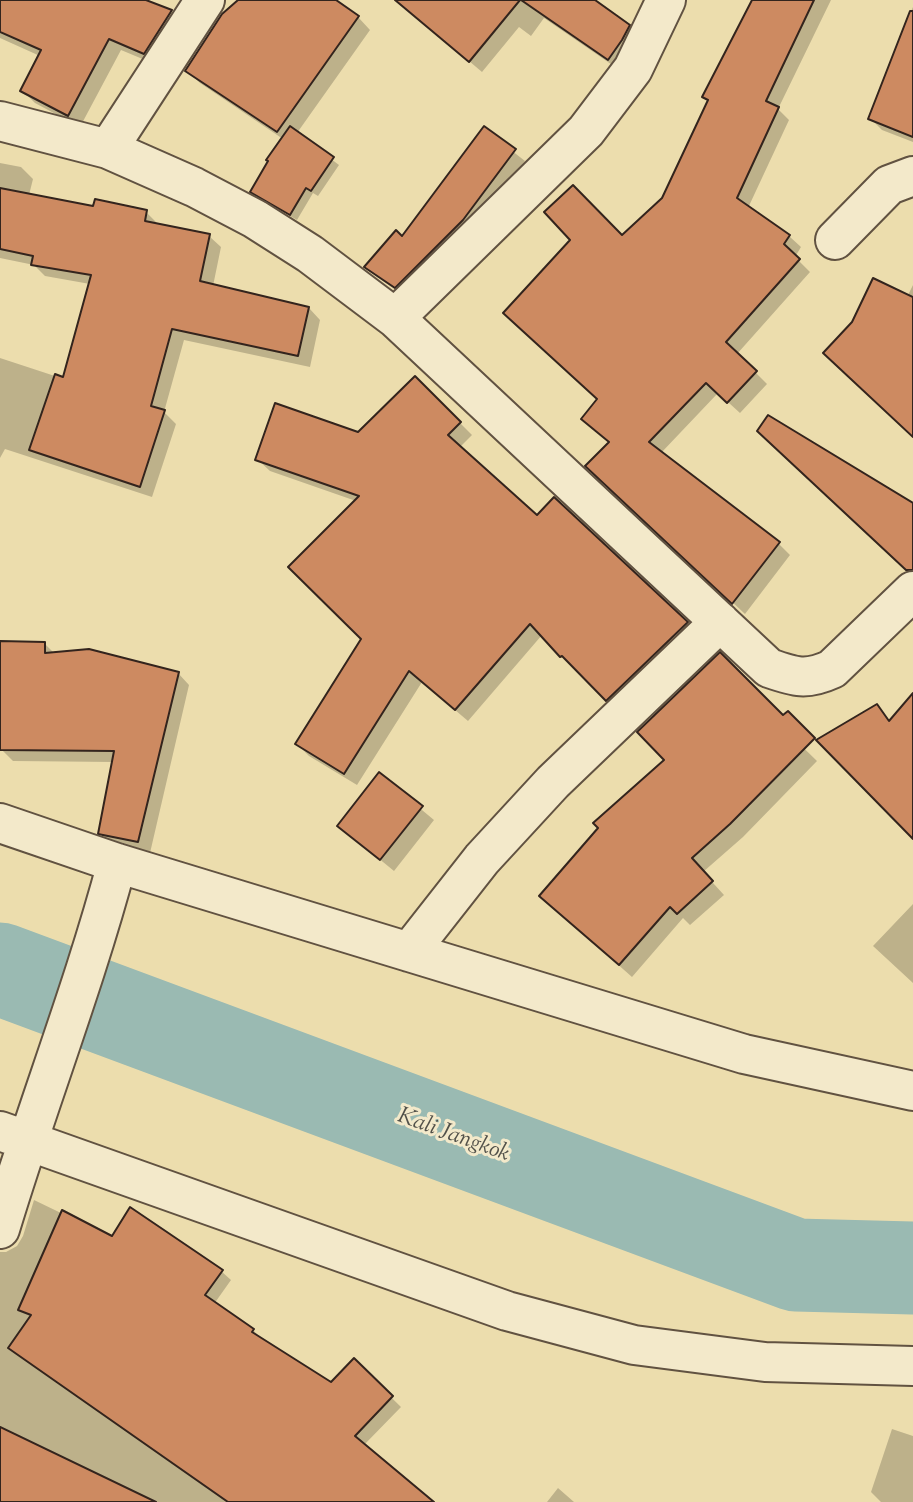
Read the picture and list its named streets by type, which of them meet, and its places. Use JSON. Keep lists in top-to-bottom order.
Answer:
{
  "water": ["Kali Jangkok"]
}
